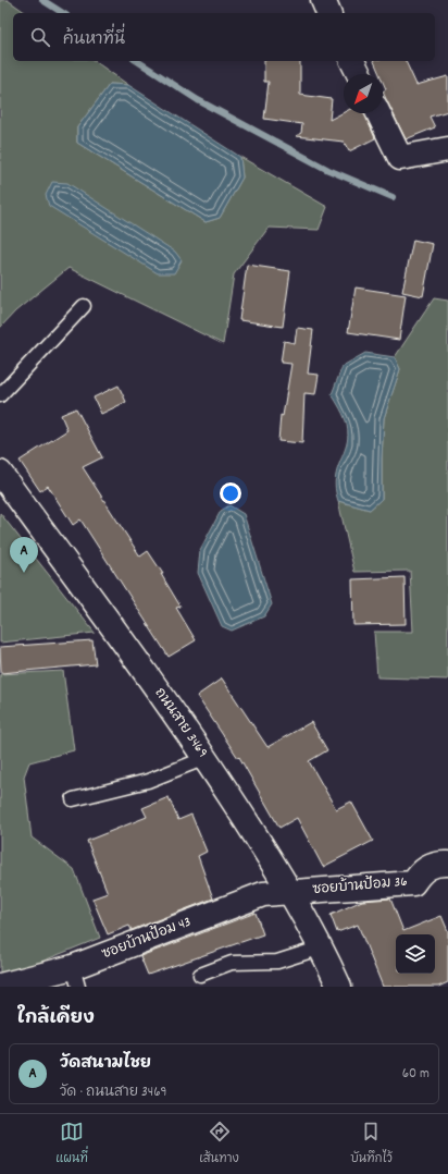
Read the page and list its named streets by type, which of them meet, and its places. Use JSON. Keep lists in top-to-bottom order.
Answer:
{
  "streets": {
    "street": ["ถนนสาย 3469", "ซอยบ้านป้อม 36", "ซอยบ้านป้อม 43"]
  },
  "crossings": [
    ["ถนนสาย 3469", "ซอยบ้านป้อม 36"],
    ["ถนนสาย 3469", "ซอยบ้านป้อม 43"],
    ["ซอยบ้านป้อม 36", "ซอยบ้านป้อม 43"]
  ],
  "north": "bottom left",
  "page": {
    "search": "ค้นหาที่นี่",
    "pins": "A",
    "heading": "ใกล้เคียง",
    "list": [
      {
        "mark": "A",
        "name": "วัดสนามไชย",
        "note": "วัด · ถนนสาย 3469",
        "value": "60 m"
      }
    ],
    "nav": ["แผนที่", "เส้นทาง", "บันทึกไว้"]
  }
}
